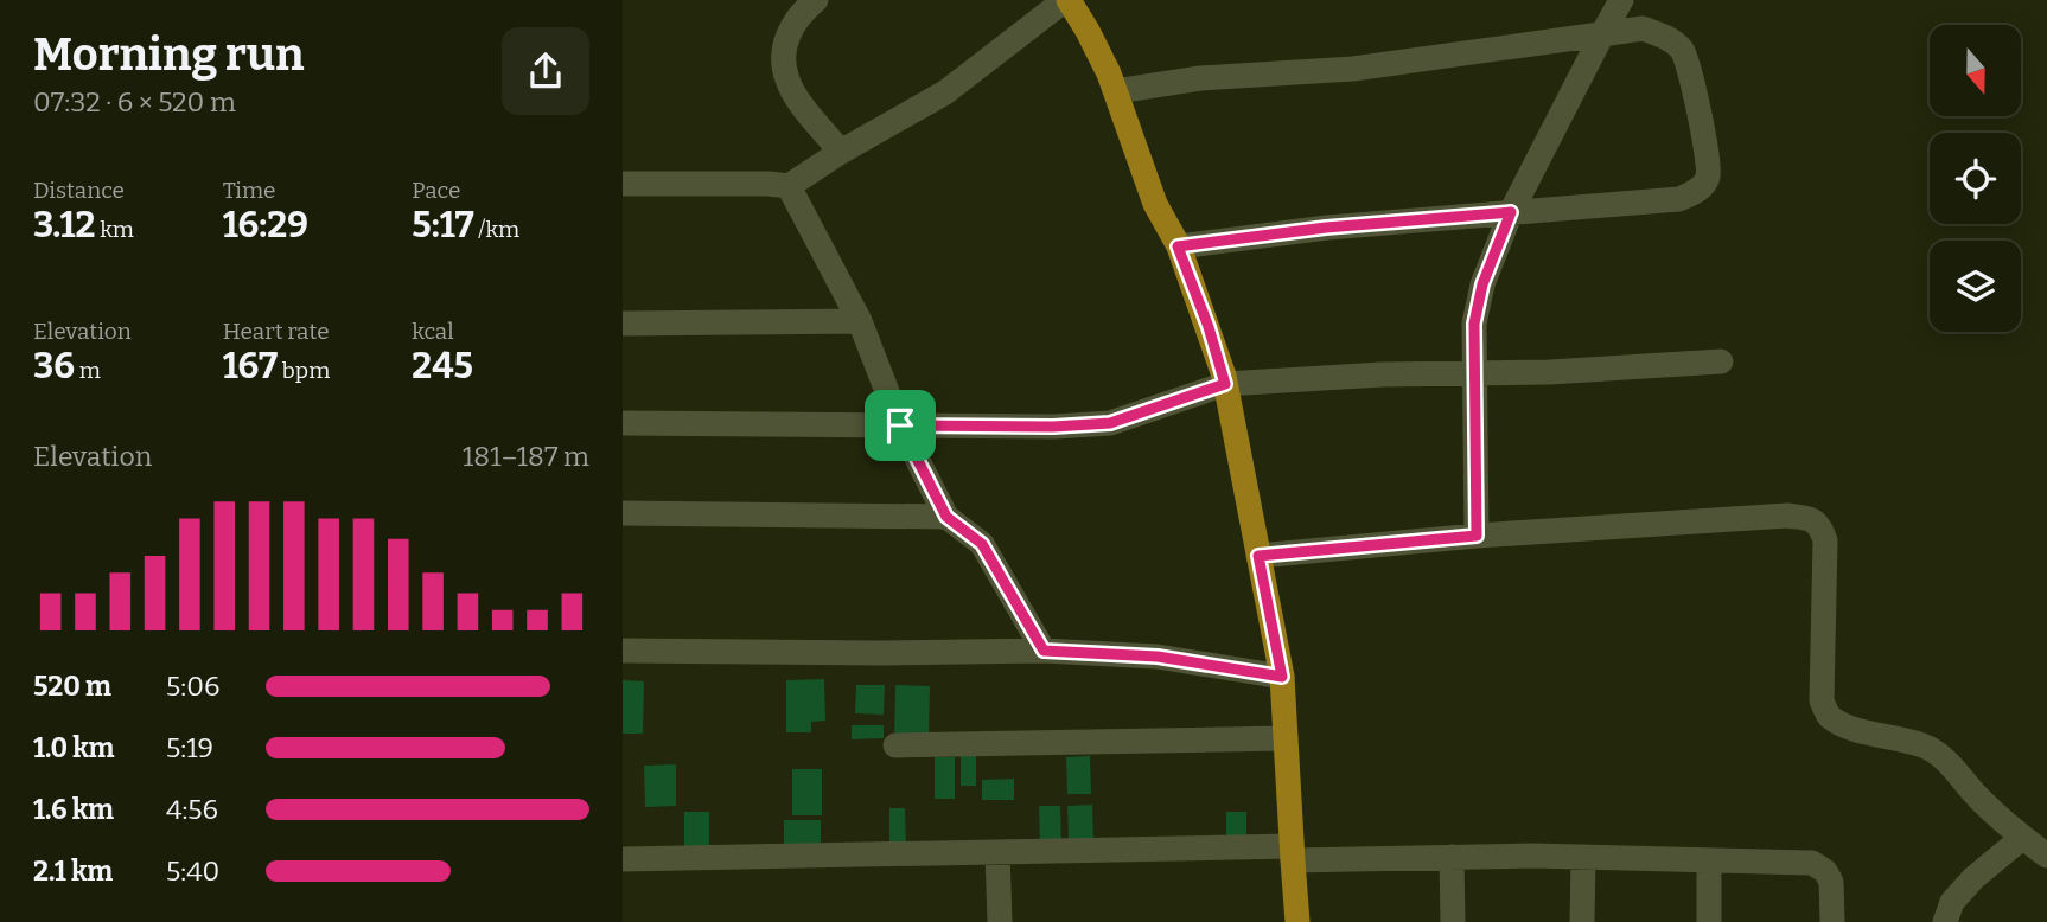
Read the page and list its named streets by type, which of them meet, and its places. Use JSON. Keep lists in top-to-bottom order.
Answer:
{
  "north": "bottom",
  "page": {
    "heading": ["Morning run", "07:32 · 6 × 520 m"],
    "stats": [
      ["Distance", "3.12 km"],
      ["Time", "16:29"],
      ["Pace", "5:17 /km"],
      ["Elevation", "36 m"],
      ["Heart rate", "167 bpm"],
      ["kcal", "245"]
    ],
    "chart": ["Elevation", "181–187 m"],
    "list": [
      {
        "name": "520 m",
        "note": "5:06"
      },
      {
        "name": "1.0 km",
        "note": "5:19"
      },
      {
        "name": "1.6 km",
        "note": "4:56"
      },
      {
        "name": "2.1 km",
        "note": "5:40"
      }
    ]
  }
}
